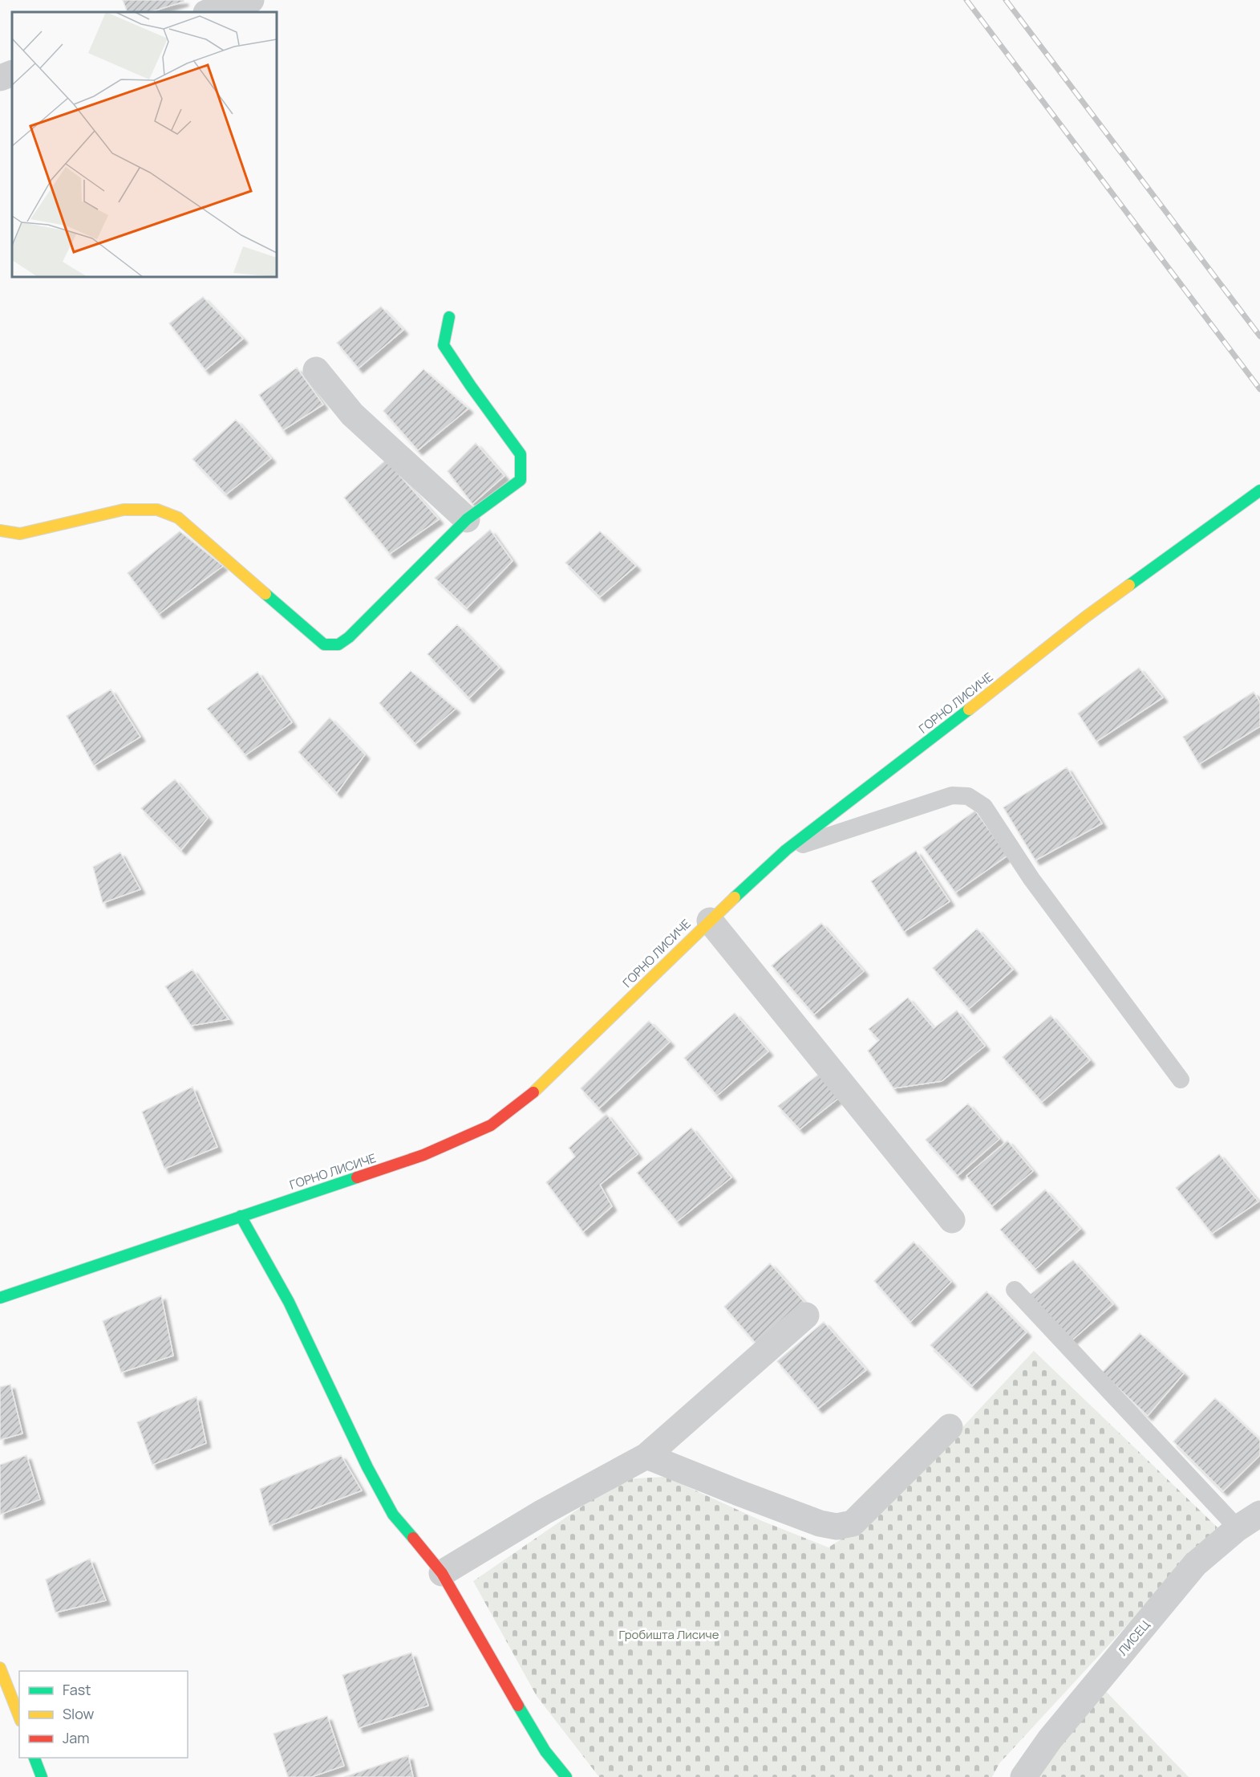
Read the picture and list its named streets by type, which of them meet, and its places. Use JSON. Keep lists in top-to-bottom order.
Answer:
{
  "streets": {
    "street": ["ГОРНО ЛИСИЧЕ", "ЛИСЕЦ"]
  },
  "parks": ["Гробишта Лисиче"],
  "legend": ["Fast", "Slow", "Jam"]
}
